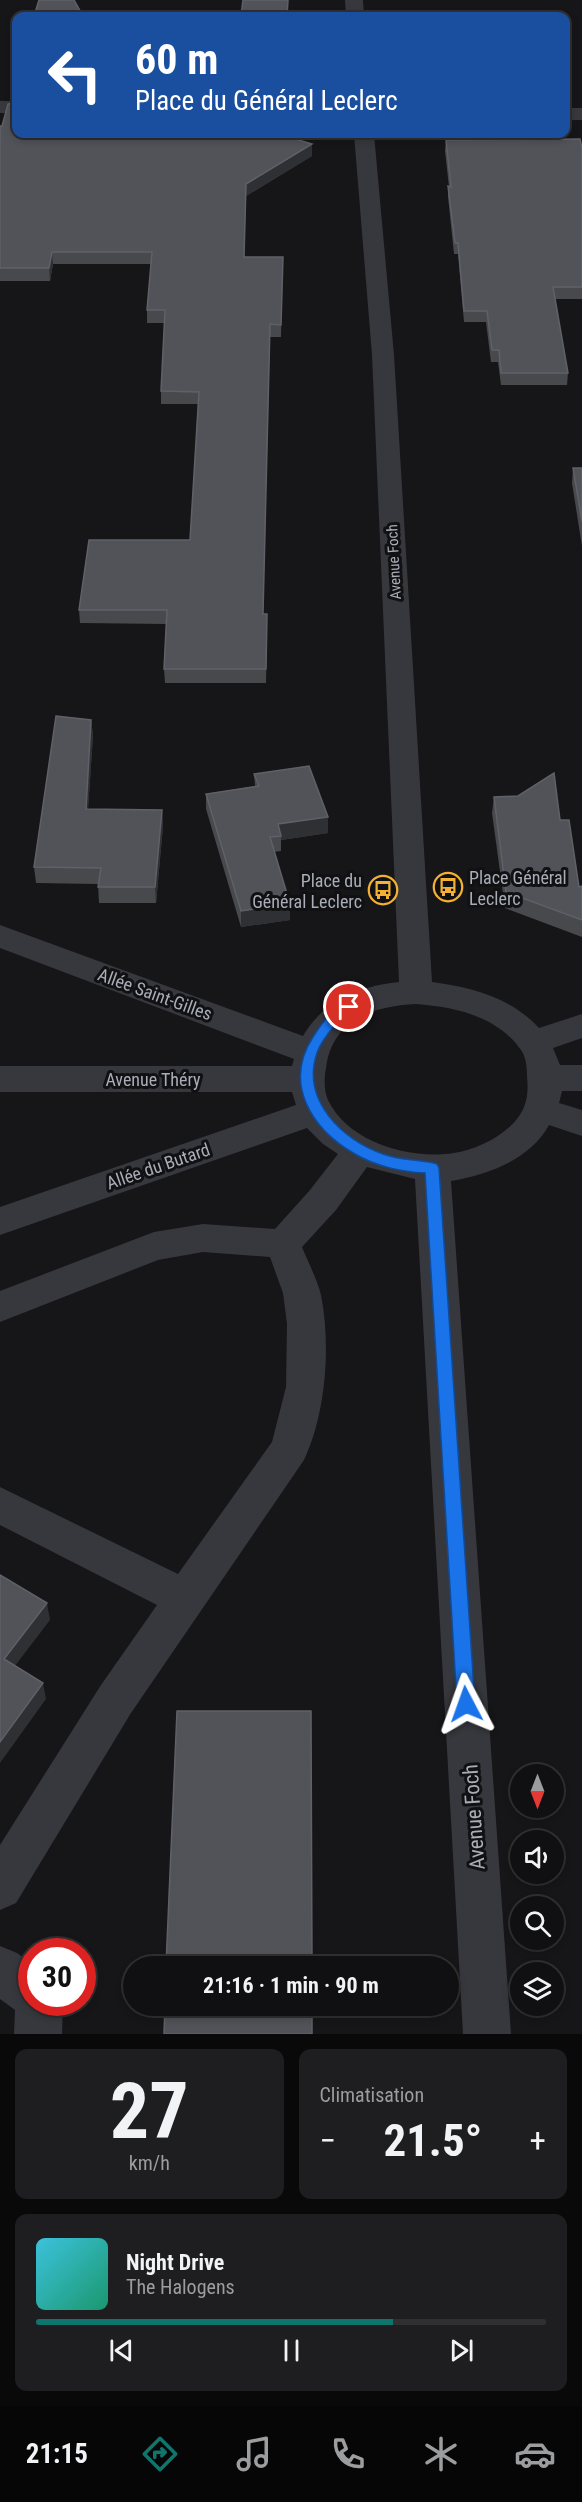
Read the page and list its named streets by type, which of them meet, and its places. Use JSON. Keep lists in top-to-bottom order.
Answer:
{
  "streets": {
    "street": [
      "Avenue Foch",
      "Allée Saint-Gilles",
      "Avenue Théry",
      "Allée du Butard"
    ]
  },
  "crossings": [
    ["Avenue Foch", "Allée Saint-Gilles"],
    ["Avenue Foch", "Avenue Théry"],
    ["Avenue Foch", "Allée du Butard"],
    ["Allée Saint-Gilles", "Avenue Théry"],
    ["Allée Saint-Gilles", "Allée du Butard"],
    ["Avenue Théry", "Allée du Butard"]
  ],
  "places": {
    "bus stop": ["Place Général Leclerc", "Place du Général Leclerc"]
  },
  "north": "bottom",
  "page": {
    "turn": ["60 m", "Place du Général Leclerc"],
    "limit": "30",
    "trip": "21:16 · 1 min · 90 m",
    "tile": [
      ["27", "km/h"],
      "Climatisation"
    ],
    "heat": ["−", "21.5°", "+"],
    "song": ["Night Drive", "The Halogens"],
    "tabs": "21:15"
  }
}
